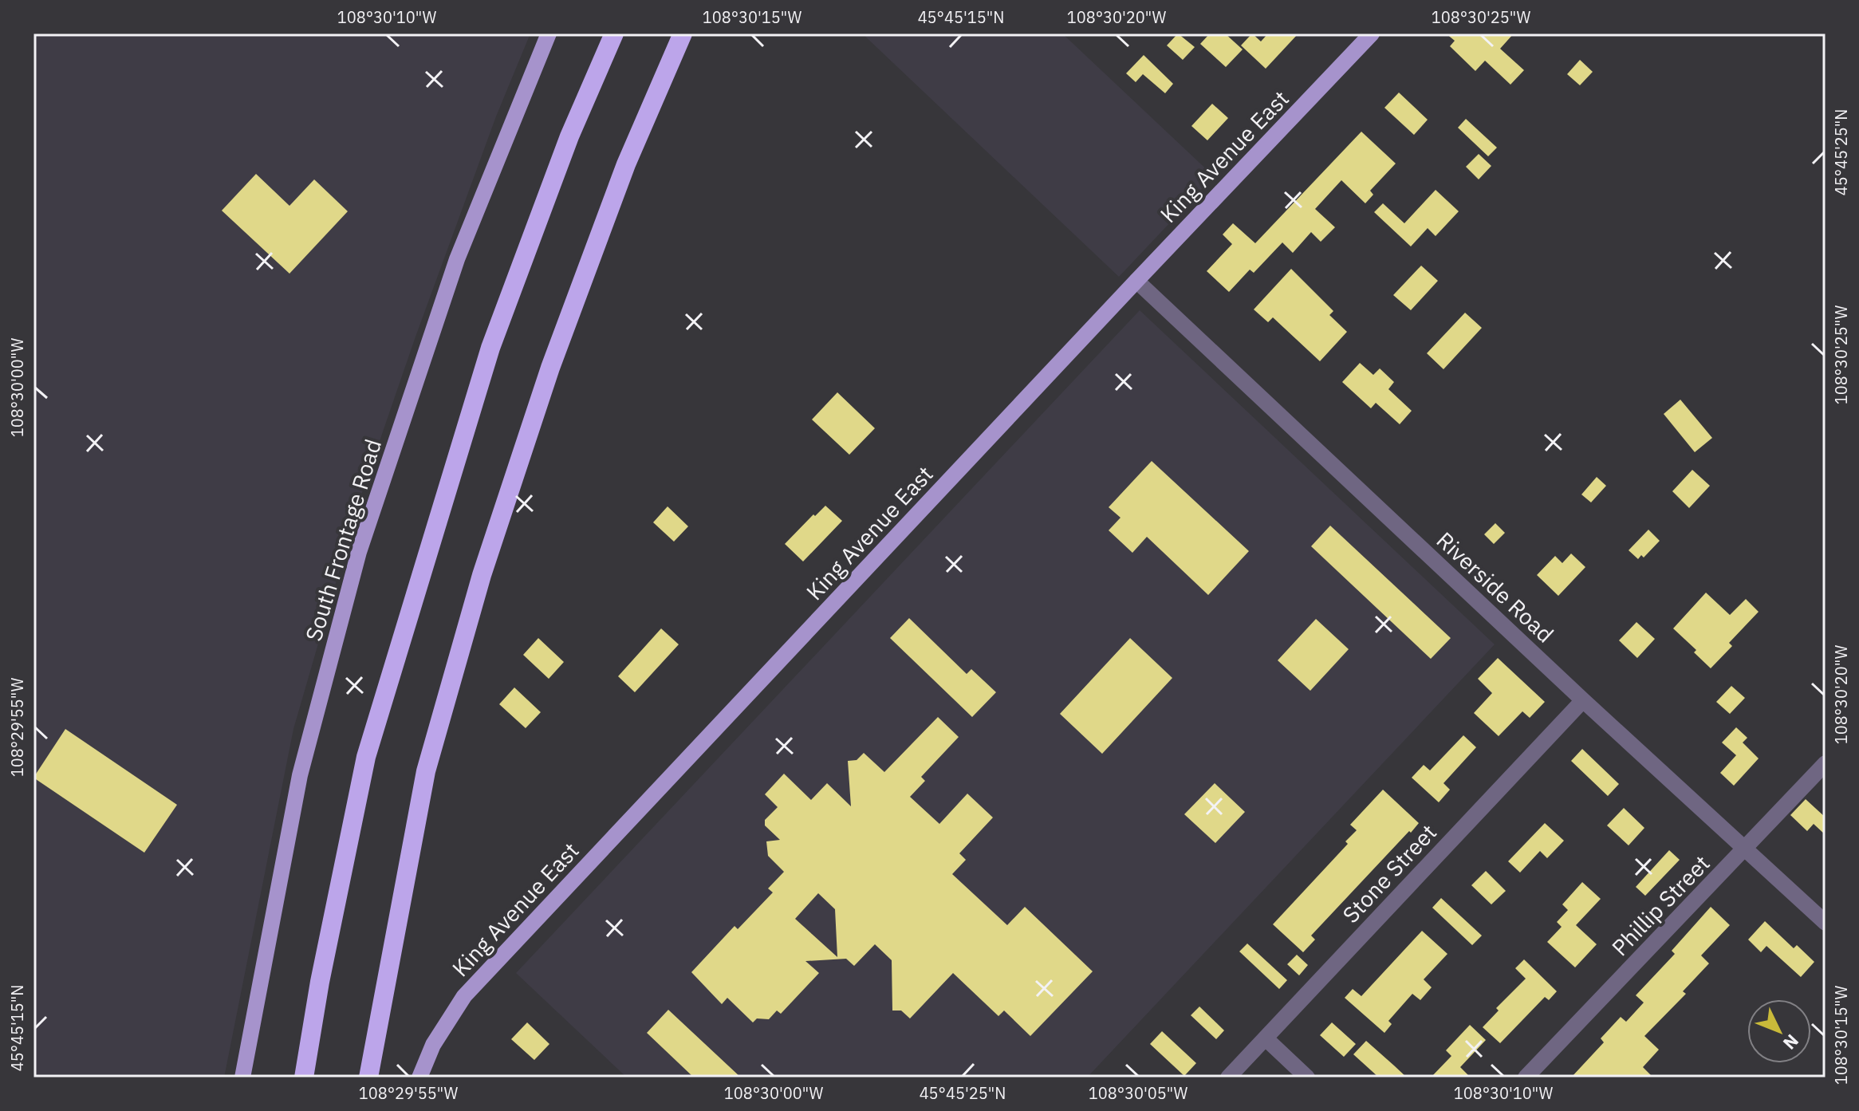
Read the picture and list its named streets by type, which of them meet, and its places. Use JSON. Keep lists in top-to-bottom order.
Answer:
{
  "streets": {
    "main road": ["King Avenue East", "South Frontage Road"],
    "street": ["Riverside Road", "Stone Street", "Phillip Street"]
  },
  "crossings": [
    ["King Avenue East", "Riverside Road"],
    ["Riverside Road", "Stone Street"],
    ["Riverside Road", "Phillip Street"]
  ],
  "north": "bottom right",
  "coordinates": [
    "108°30'10\"W",
    "108°30'15\"W",
    "45°45'15\"N",
    "108°30'20\"W",
    "108°30'25\"W",
    "45°45'25\"N",
    "108°30'00\"W",
    "108°29'55\"W",
    "108°30'05\"W"
  ]
}
